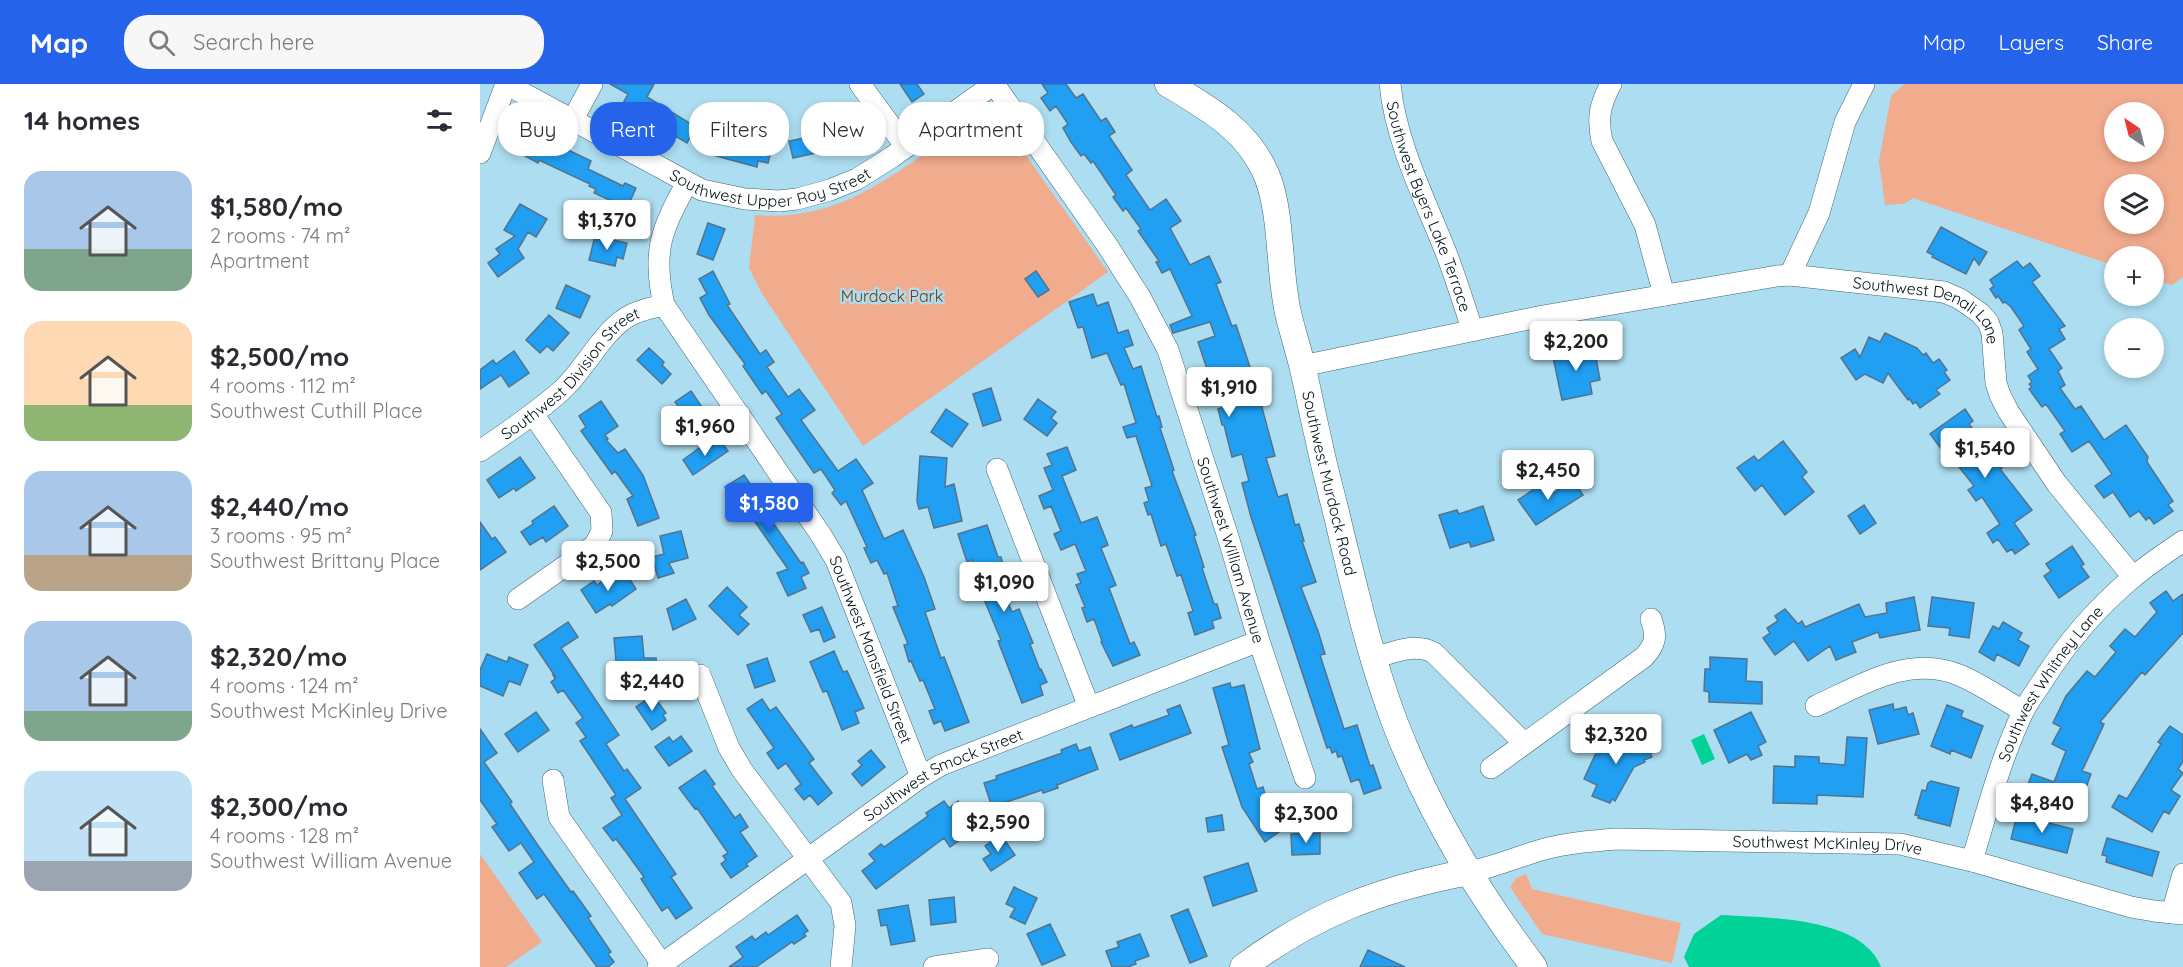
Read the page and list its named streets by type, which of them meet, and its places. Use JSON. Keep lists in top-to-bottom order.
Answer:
{
  "streets": {
    "main road": ["Southwest Murdock Road"],
    "street": [
      "Southwest Upper Roy Street",
      "Southwest Byers Lake Terrace",
      "Southwest Denali Lane",
      "Southwest Division Street",
      "Southwest William Avenue",
      "Southwest Mansfield Street",
      "Southwest Whitney Lane",
      "Southwest Smock Street",
      "Southwest McKinley Drive"
    ]
  },
  "crossings": [
    ["Southwest Upper Roy Street", "Southwest William Avenue"],
    ["Southwest Upper Roy Street", "Southwest Mansfield Street"],
    ["Southwest Byers Lake Terrace", "Southwest Denali Lane"],
    ["Southwest Denali Lane", "Southwest Murdock Road"],
    ["Southwest Denali Lane", "Southwest Whitney Lane"],
    ["Southwest Division Street", "Southwest Mansfield Street"],
    ["Southwest Murdock Road", "Southwest McKinley Drive"],
    ["Southwest William Avenue", "Southwest Smock Street"],
    ["Southwest Mansfield Street", "Southwest Smock Street"],
    ["Southwest Whitney Lane", "Southwest McKinley Drive"]
  ],
  "parks": ["Murdock Park"],
  "north": "top left",
  "page": {
    "header": "Map",
    "search": "Search here",
    "nav": ["Map", "Layers", "Share"],
    "heading": "14 homes",
    "map_buttons": ["+", "−"],
    "chip": [
      "Buy",
      "Rent",
      "Filters",
      "New",
      "Apartment"
    ],
    "list": [
      {
        "name": "$1,580/mo",
        "note": "2 rooms · 74 m² · Apartment"
      },
      {
        "name": "$2,500/mo",
        "note": "4 rooms · 112 m² · Southwest Cuthill Place"
      },
      {
        "name": "$2,440/mo",
        "note": "3 rooms · 95 m² · Southwest Brittany Place"
      },
      {
        "name": "$2,320/mo",
        "note": "4 rooms · 124 m² · Southwest McKinley Drive"
      },
      {
        "name": "$2,300/mo",
        "note": "4 rooms · 128 m² · Southwest William Avenue"
      }
    ],
    "price": [
      "$1,370",
      "$2,200",
      "$1,910",
      "$1,960",
      "$1,540",
      "$2,450",
      "$1,580",
      "$2,500",
      "$1,090",
      "$2,440",
      "$2,320",
      "$4,840",
      "$2,300",
      "$2,590"
    ]
  }
}
